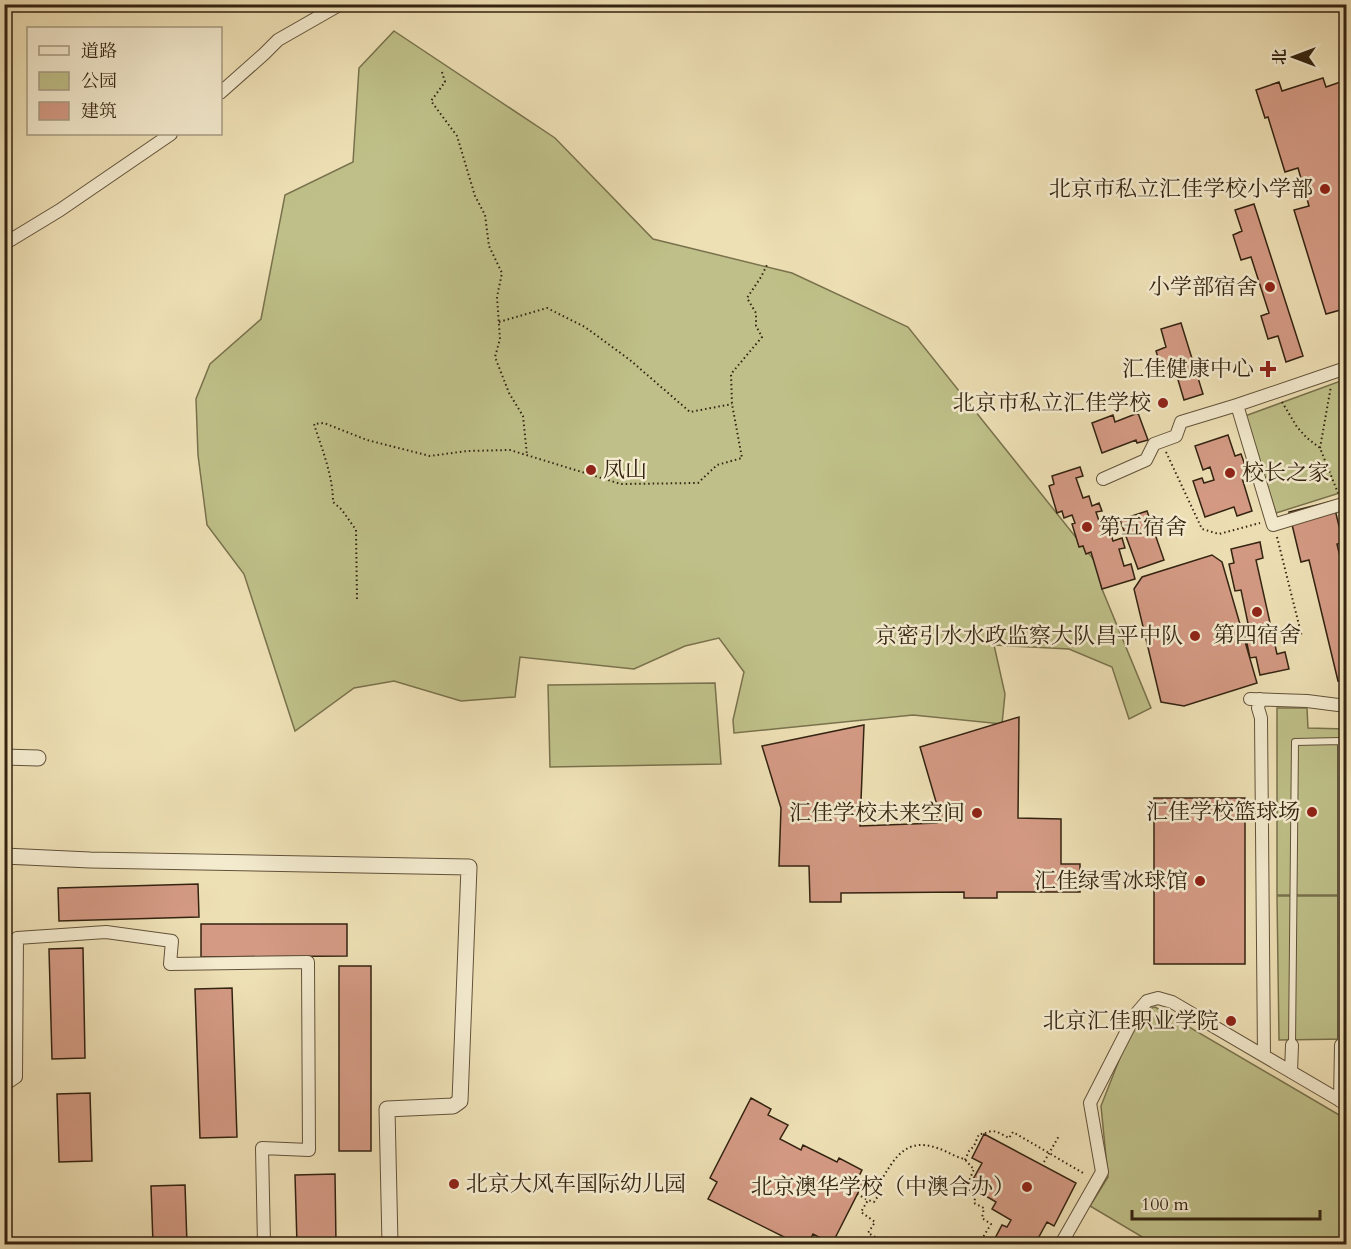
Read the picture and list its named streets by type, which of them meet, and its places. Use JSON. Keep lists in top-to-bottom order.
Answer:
{
  "places": {
    "other": [
      "北京市私立汇佳学校小学部",
      "小学部宿舍",
      "北京市私立汇佳学校",
      "凤山",
      "校长之家",
      "第五宿舍",
      "第四宿舍",
      "京密引水水政监察大队昌平中队",
      "汇佳学校篮球场",
      "汇佳学校未来空间",
      "汇佳绿雪冰球馆",
      "北京汇佳职业学院",
      "北京大风车国际幼儿园",
      "北京澳华学校（中澳合办）"
    ],
    "health": ["汇佳健康中心"]
  },
  "legend": ["道路", "公园", "建筑"],
  "scale_bar": "100 m",
  "north": "left"
}
